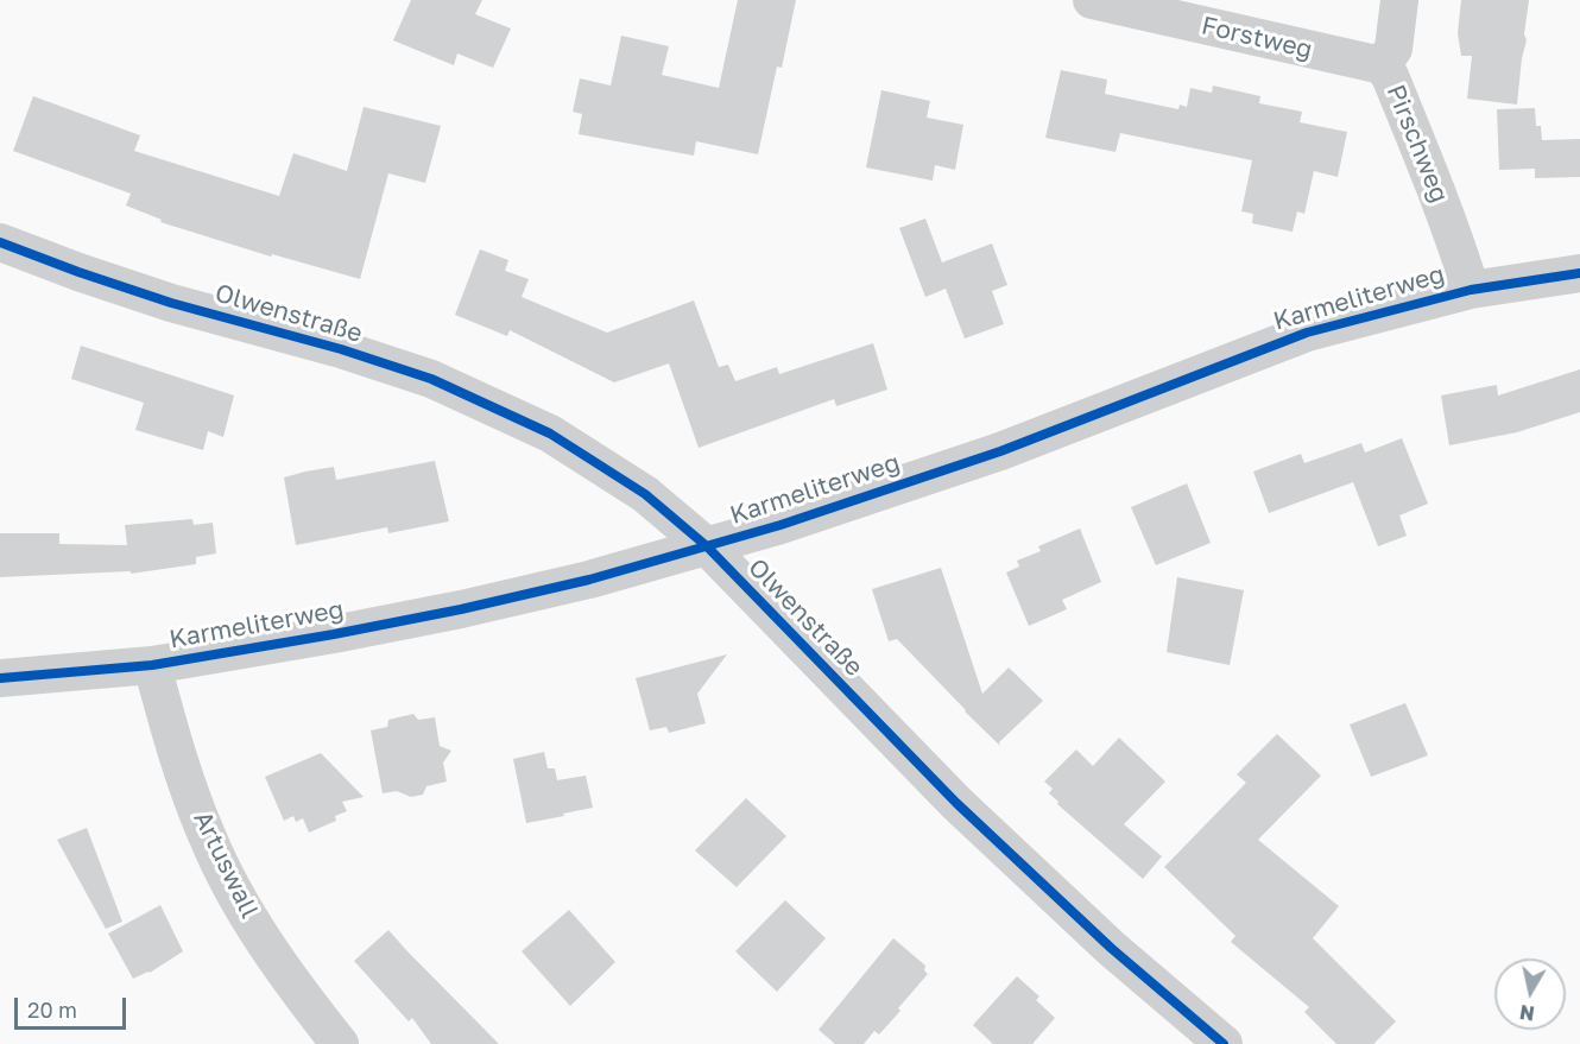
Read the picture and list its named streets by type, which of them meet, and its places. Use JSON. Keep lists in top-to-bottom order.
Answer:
{
  "streets": {
    "street": [
      "Forstweg",
      "Pirschweg",
      "Karmeliterweg",
      "Olwenstraße",
      "Artuswall"
    ]
  },
  "crossings": [
    ["Forstweg", "Pirschweg"],
    ["Pirschweg", "Karmeliterweg"],
    ["Karmeliterweg", "Olwenstraße"],
    ["Karmeliterweg", "Artuswall"]
  ],
  "scale_bar": "20 m",
  "north": "bottom"
}
